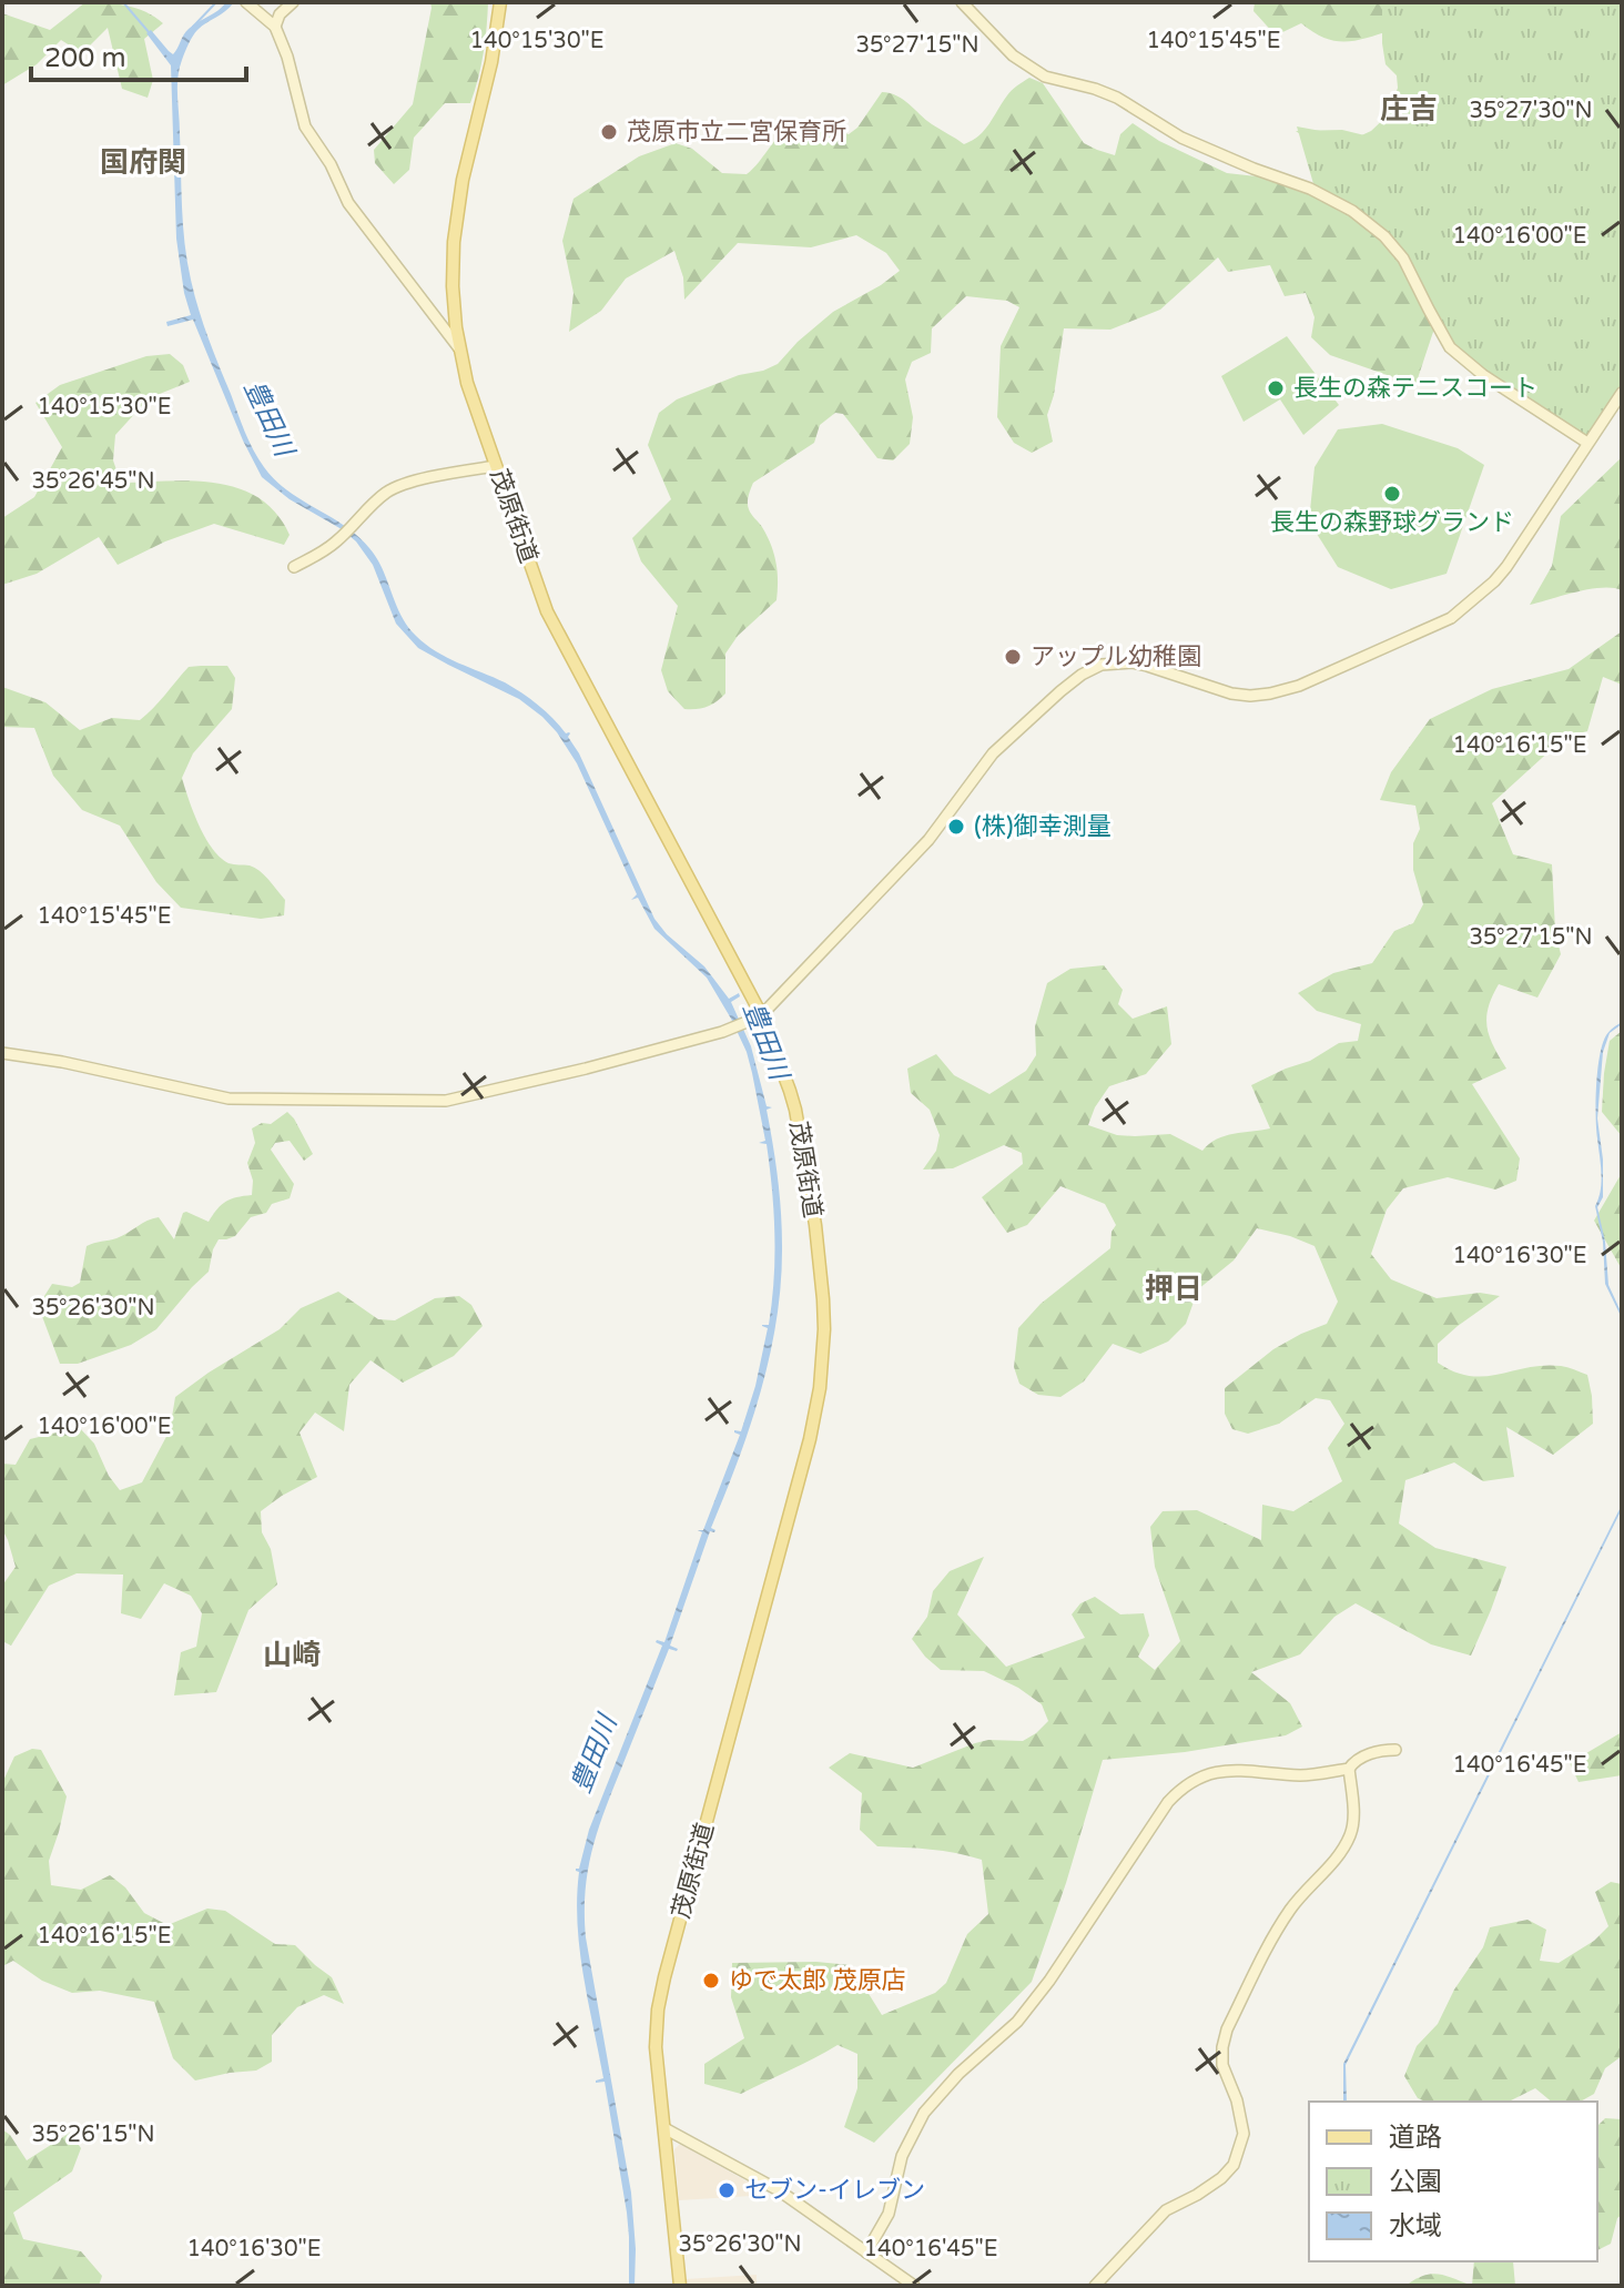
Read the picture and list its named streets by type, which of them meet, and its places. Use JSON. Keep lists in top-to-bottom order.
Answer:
{
  "streets": {
    "main road": ["茂原街道"]
  },
  "districts": [
    "庄吉",
    "国府関",
    "押日",
    "山崎"
  ],
  "water": ["豊田川"],
  "places": [
    "茂原市立二宮保育所",
    "長生の森テニスコート",
    "長生の森野球グランド",
    "アップル幼稚園",
    "(株)御幸測量",
    "ゆで太郎 茂原店",
    "セブン-イレブン"
  ],
  "legend": ["道路", "公園", "水域"],
  "scale_bar": "200 m",
  "coordinates": [
    "140°15'30\"E",
    "140°15'45\"E",
    "35°27'15\"N",
    "35°27'30\"N",
    "140°16'00\"E",
    "35°26'45\"N",
    "140°16'15\"E",
    "140°16'30\"E",
    "35°26'30\"N",
    "140°16'45\"E",
    "35°26'15\"N"
  ]
}
